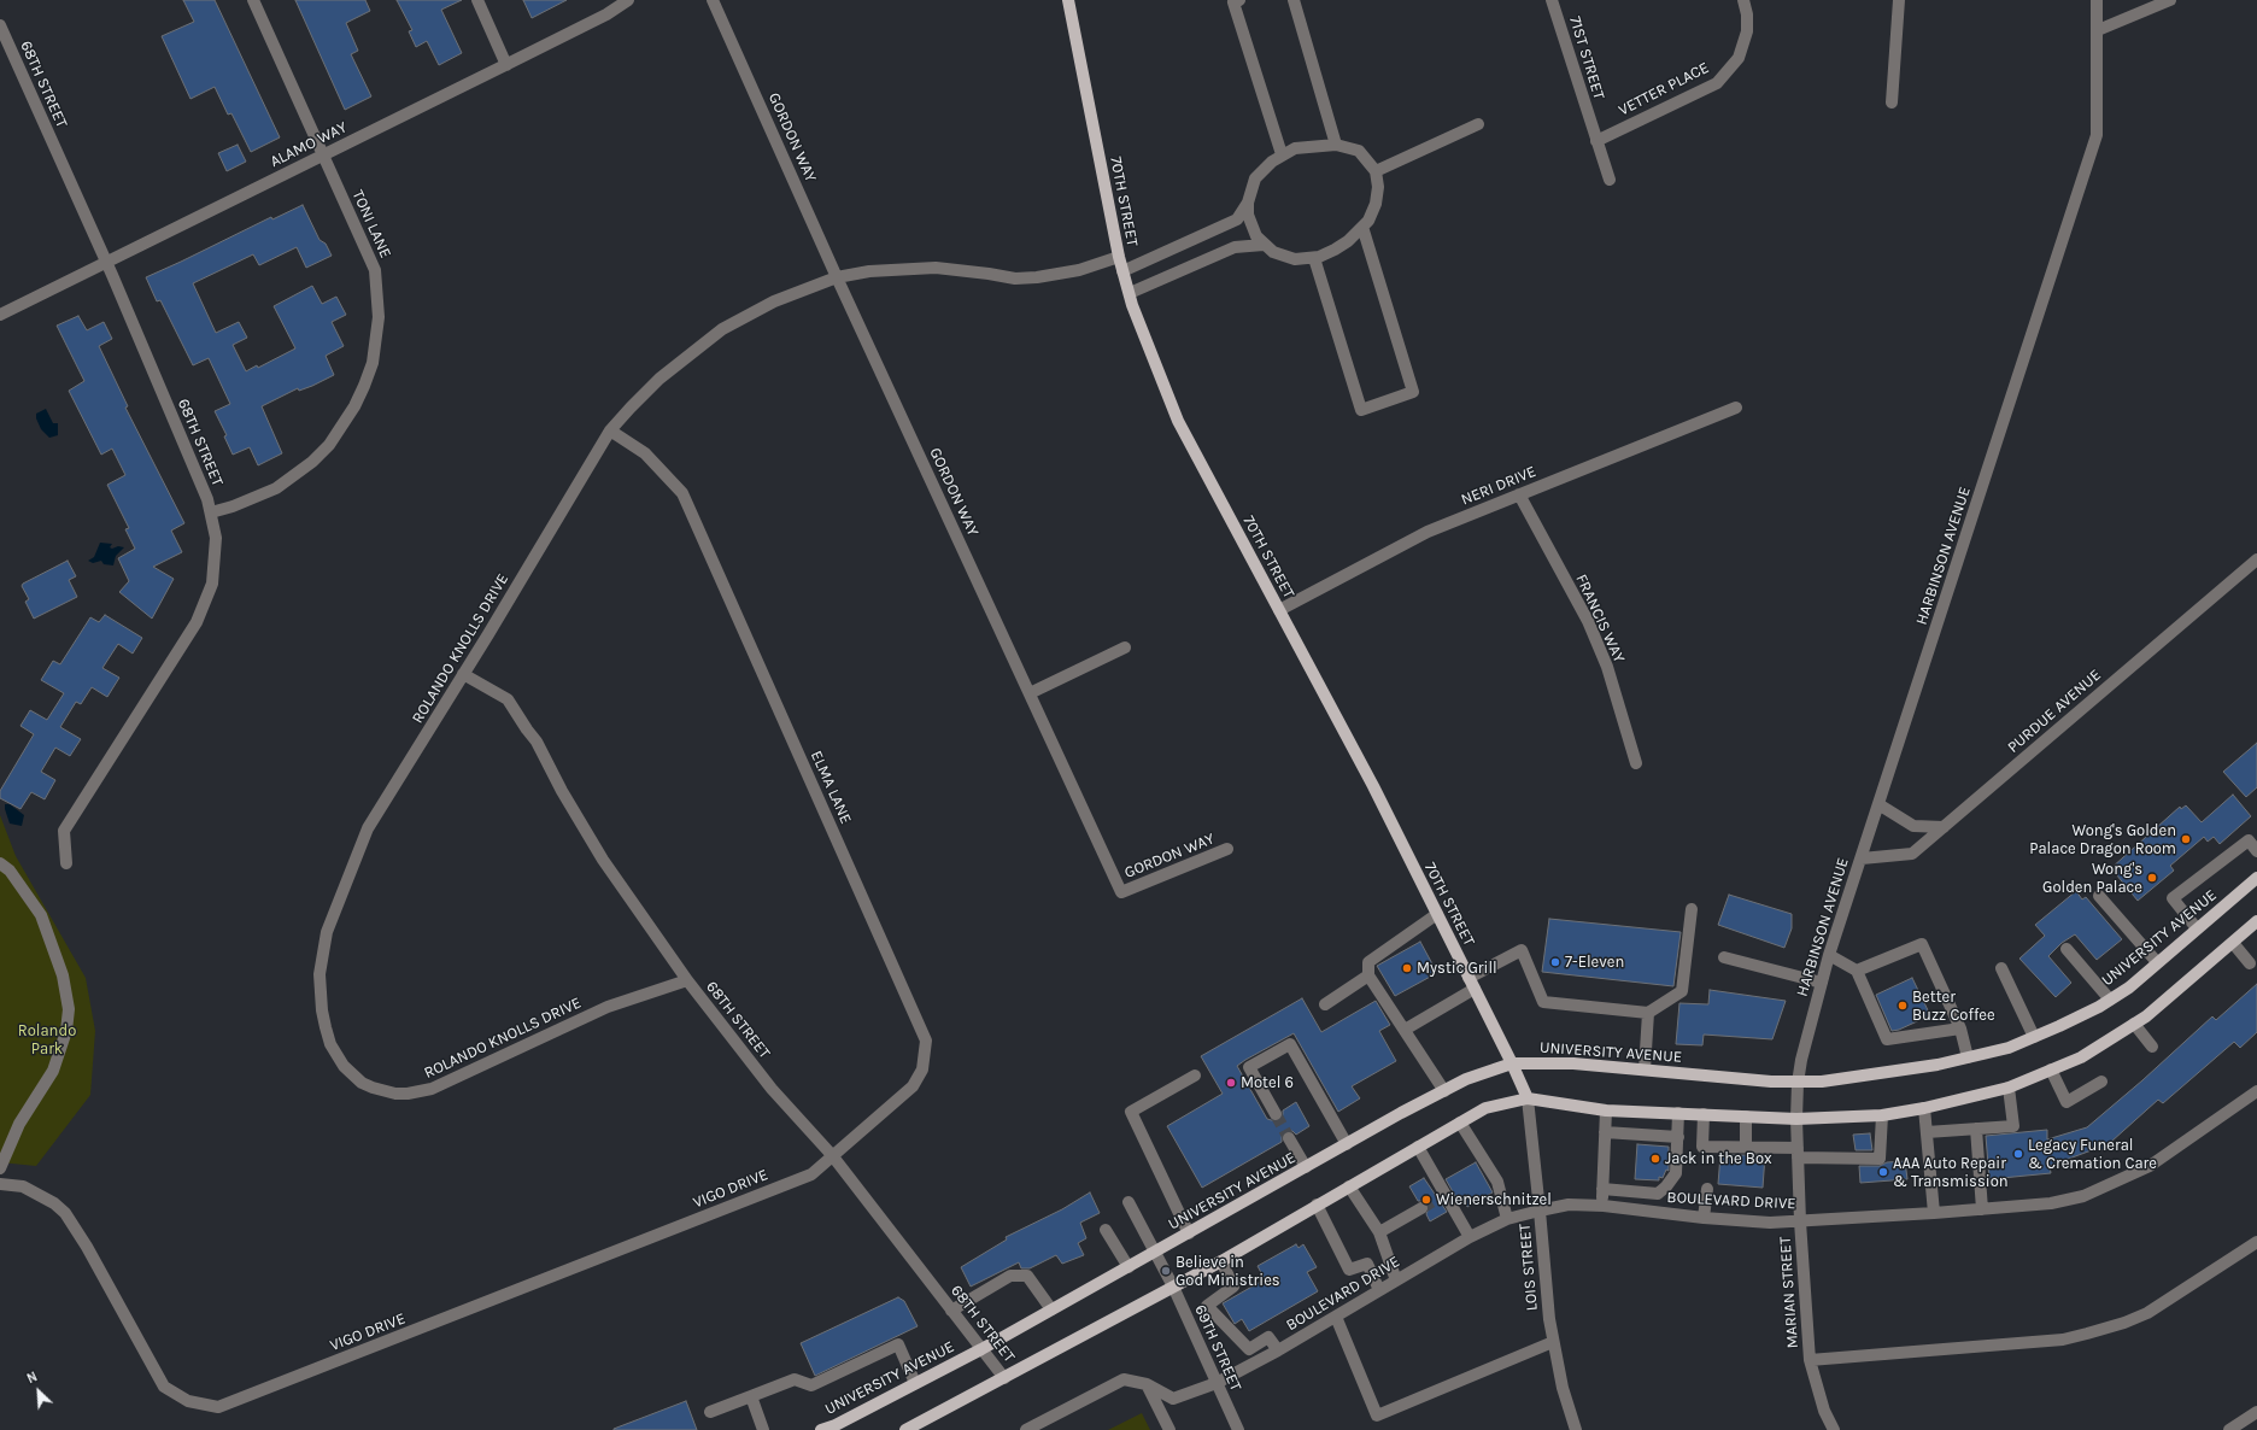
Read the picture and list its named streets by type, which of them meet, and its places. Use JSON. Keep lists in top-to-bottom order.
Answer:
{
  "streets": {
    "main road": ["70TH STREET", "UNIVERSITY AVENUE"],
    "street": [
      "71ST STREET",
      "68TH STREET",
      "VETTER PLACE",
      "GORDON WAY",
      "ALAMO WAY",
      "TONI LANE",
      "NERI DRIVE",
      "HARBINSON AVENUE",
      "FRANCIS WAY",
      "ROLANDO KNOLLS DRIVE",
      "PURDUE AVENUE",
      "ELMA LANE",
      "VIGO DRIVE",
      "BOULEVARD DRIVE",
      "LOIS STREET",
      "MARIAN STREET",
      "69TH STREET"
    ]
  },
  "crossings": [
    ["71ST STREET", "VETTER PLACE"],
    ["68TH STREET", "ALAMO WAY"],
    ["68TH STREET", "TONI LANE"],
    ["68TH STREET", "ROLANDO KNOLLS DRIVE"],
    ["68TH STREET", "ELMA LANE"],
    ["68TH STREET", "UNIVERSITY AVENUE"],
    ["68TH STREET", "VIGO DRIVE"],
    ["GORDON WAY", "ROLANDO KNOLLS DRIVE"],
    ["ALAMO WAY", "TONI LANE"],
    ["70TH STREET", "NERI DRIVE"],
    ["70TH STREET", "ROLANDO KNOLLS DRIVE"],
    ["70TH STREET", "UNIVERSITY AVENUE"],
    ["70TH STREET", "LOIS STREET"],
    ["NERI DRIVE", "FRANCIS WAY"],
    ["HARBINSON AVENUE", "PURDUE AVENUE"],
    ["HARBINSON AVENUE", "UNIVERSITY AVENUE"],
    ["HARBINSON AVENUE", "MARIAN STREET"],
    ["ROLANDO KNOLLS DRIVE", "ELMA LANE"],
    ["ELMA LANE", "VIGO DRIVE"],
    ["UNIVERSITY AVENUE", "69TH STREET"],
    ["BOULEVARD DRIVE", "LOIS STREET"],
    ["BOULEVARD DRIVE", "MARIAN STREET"],
    ["BOULEVARD DRIVE", "69TH STREET"]
  ],
  "parks": ["Rolando Park"],
  "places": [
    "Wong's Golden Palace Dragon Room",
    "Wong's Golden Palace",
    "7-Eleven",
    "Mystic Grill",
    "Better Buzz Coffee",
    "Motel 6",
    "Legacy Funeral & Cremation Care",
    "Jack in the Box",
    "AAA Auto Repair & Transmission",
    "Wienerschnitzel",
    "Believe in God Ministries"
  ],
  "north": "top left"
}
